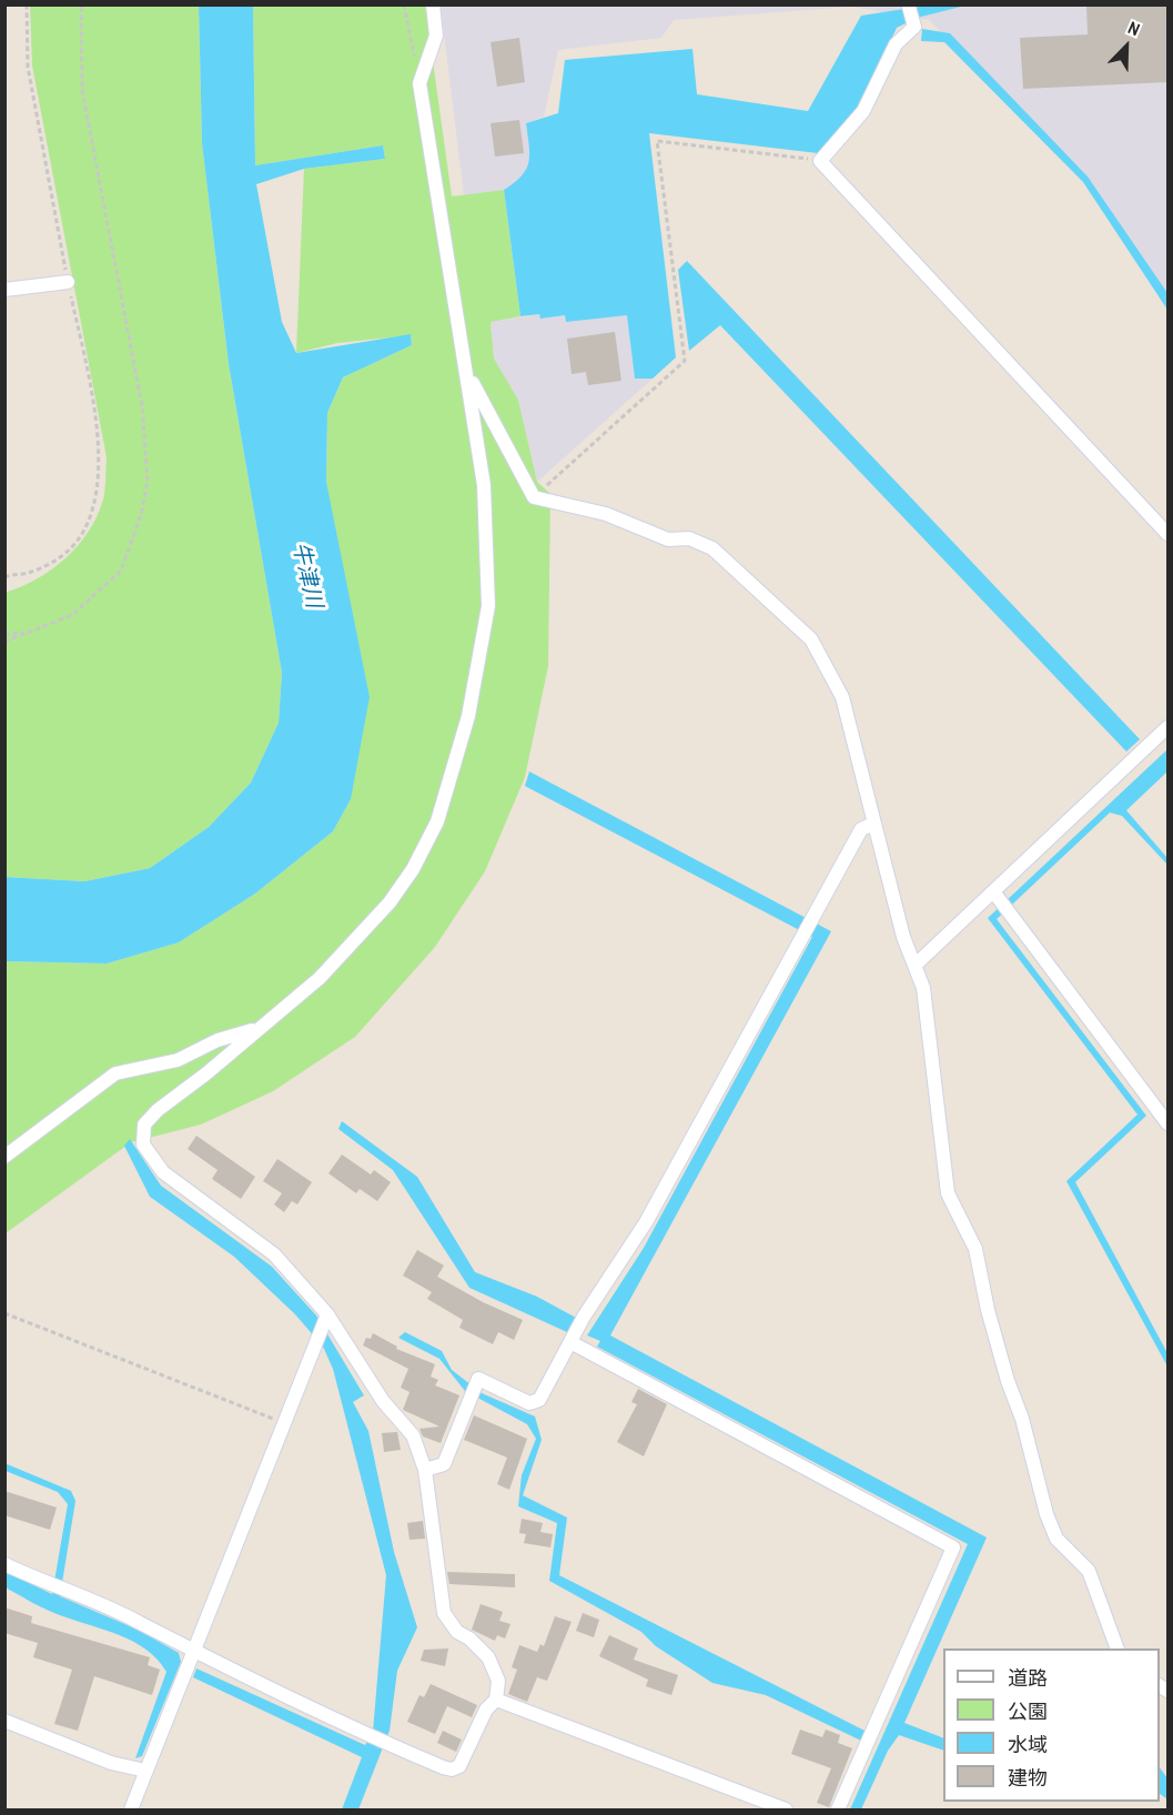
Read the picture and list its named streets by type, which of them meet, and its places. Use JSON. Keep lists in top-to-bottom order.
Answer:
{
  "water": ["牛津川"],
  "legend": [
    "道路",
    "公園",
    "水域",
    "建物"
  ],
  "north": "top right"
}
